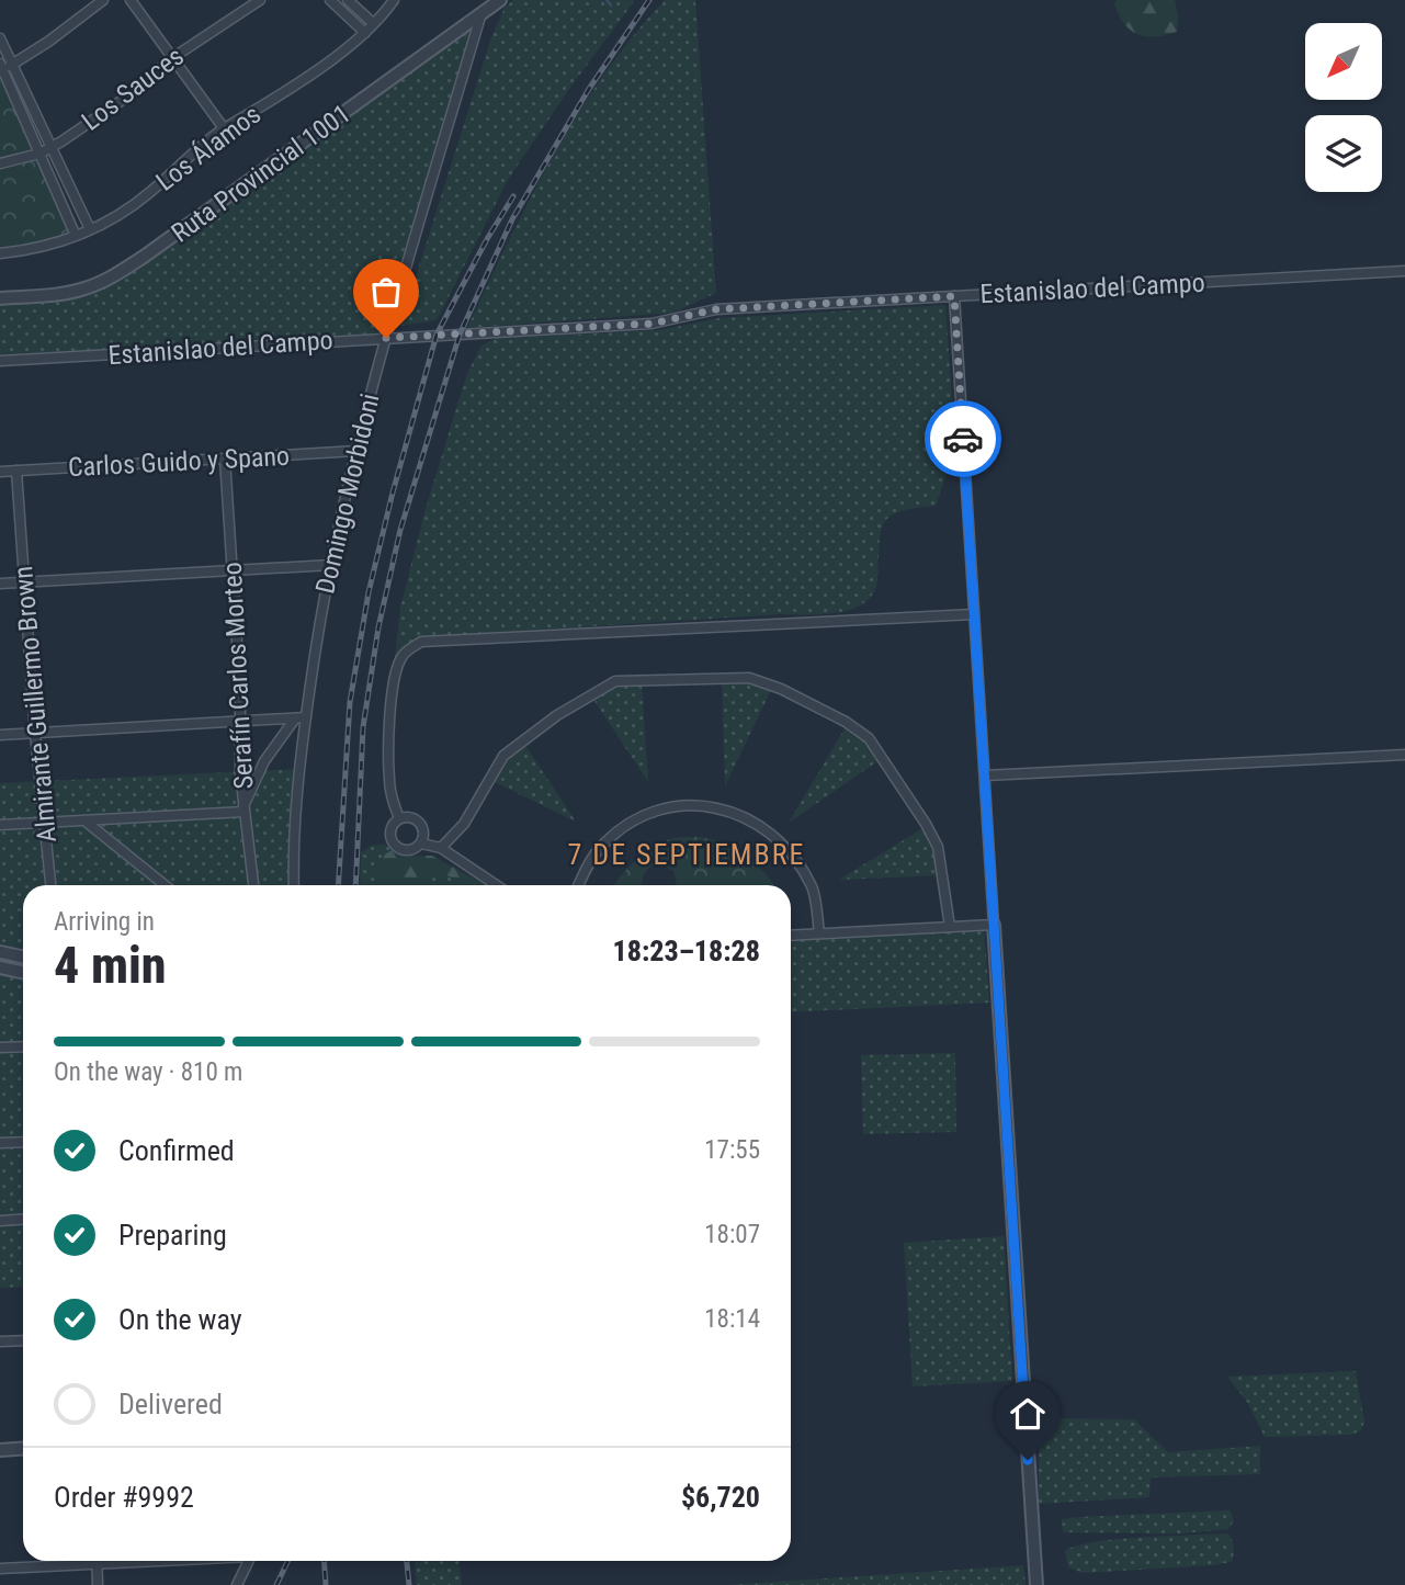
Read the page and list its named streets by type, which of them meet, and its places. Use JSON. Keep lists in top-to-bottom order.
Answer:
{
  "streets": {
    "street": [
      "Los Sauces",
      "Los Álamos",
      "Ruta Provincial 1001",
      "Estanislao del Campo",
      "Carlos Guido y Spano",
      "Domingo Morbidoni",
      "Serafín Carlos Morteo",
      "Almirante Guillermo Brown"
    ]
  },
  "crossings": [
    ["Ruta Provincial 1001", "Domingo Morbidoni"],
    ["Estanislao del Campo", "Domingo Morbidoni"],
    ["Carlos Guido y Spano", "Domingo Morbidoni"],
    ["Carlos Guido y Spano", "Serafín Carlos Morteo"],
    ["Carlos Guido y Spano", "Almirante Guillermo Brown"]
  ],
  "districts": ["7 DE SEPTIEMBRE"],
  "north": "bottom left",
  "page": {
    "heading": ["4 min", "Arriving in", "18:23–18:28"],
    "panel": ["Order #9992", "$6,720"],
    "bar": "On the way · 810 m",
    "list": [
      ["Confirmed", "17:55"],
      ["Preparing", "18:07"],
      ["On the way", "18:14"],
      "Delivered"
    ]
  }
}
